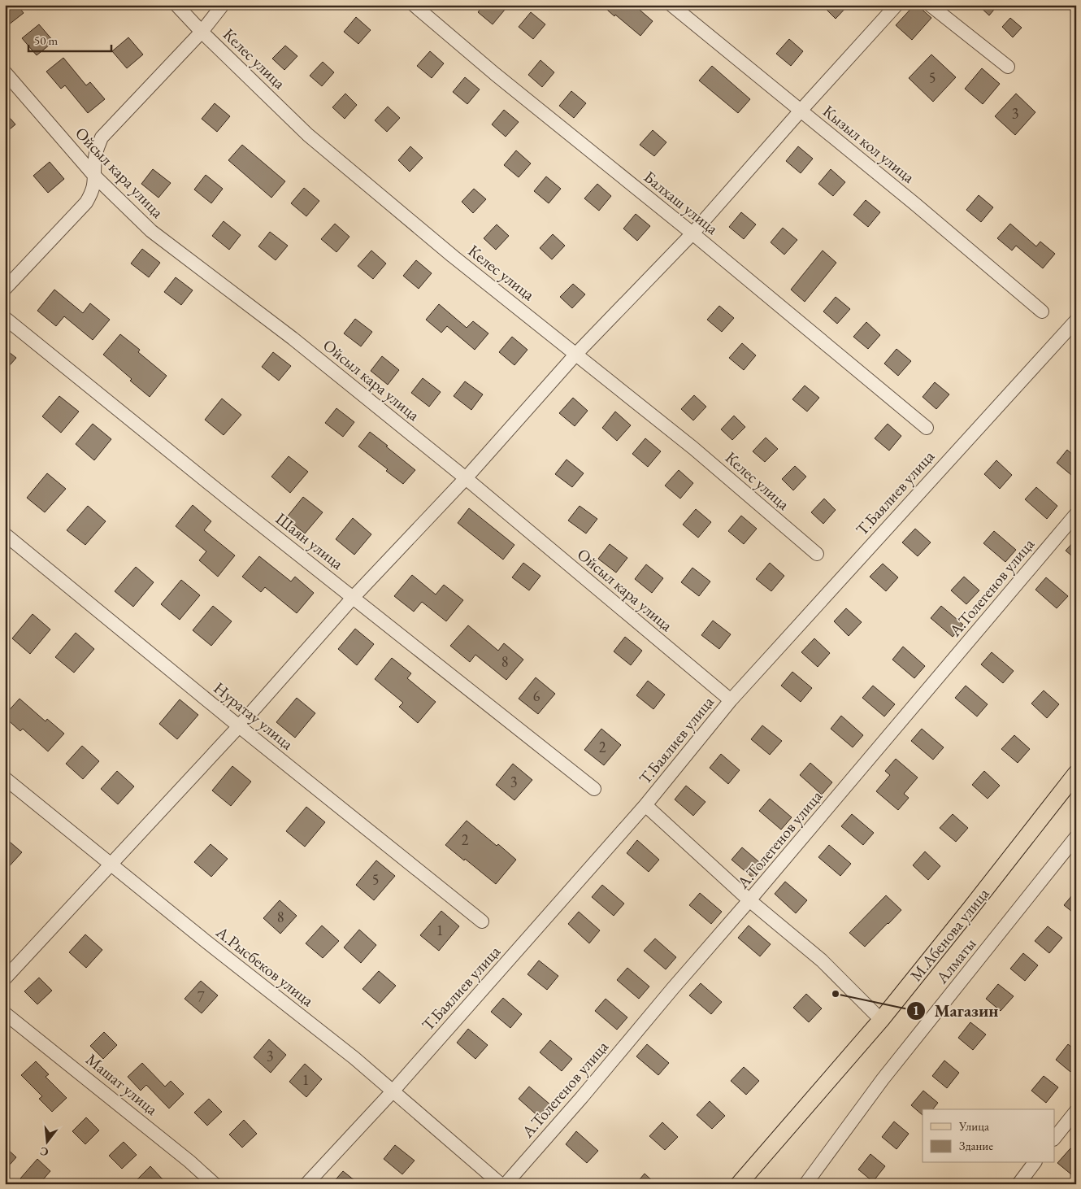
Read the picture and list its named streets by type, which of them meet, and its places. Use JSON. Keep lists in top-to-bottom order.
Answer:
{
  "streets": {
    "main road": ["М.Абенова улица"],
    "street": [
      "Келес улица",
      "Кызыл кол улица",
      "Ойсыл кара улица",
      "Балхаш улица",
      "Т.Баялиев улица",
      "Шаян улица",
      "А.Толегенов улица",
      "Нуратау улица",
      "Алматы",
      "А.Рысбеков улица",
      "Машат улица"
    ]
  },
  "crossings": [
    ["Ойсыл кара улица", "Т.Баялиев улица"],
    ["Т.Баялиев улица", "А.Рысбеков улица"]
  ],
  "places": ["Магазин"],
  "house_numbers": [
    "5",
    "3",
    "8",
    "6",
    "2",
    "3",
    "2",
    "5",
    "8",
    "1",
    "7",
    "3",
    "1"
  ],
  "legend": ["Улица", "Здание"],
  "scale_bar": "50 m",
  "north": "bottom"
}
